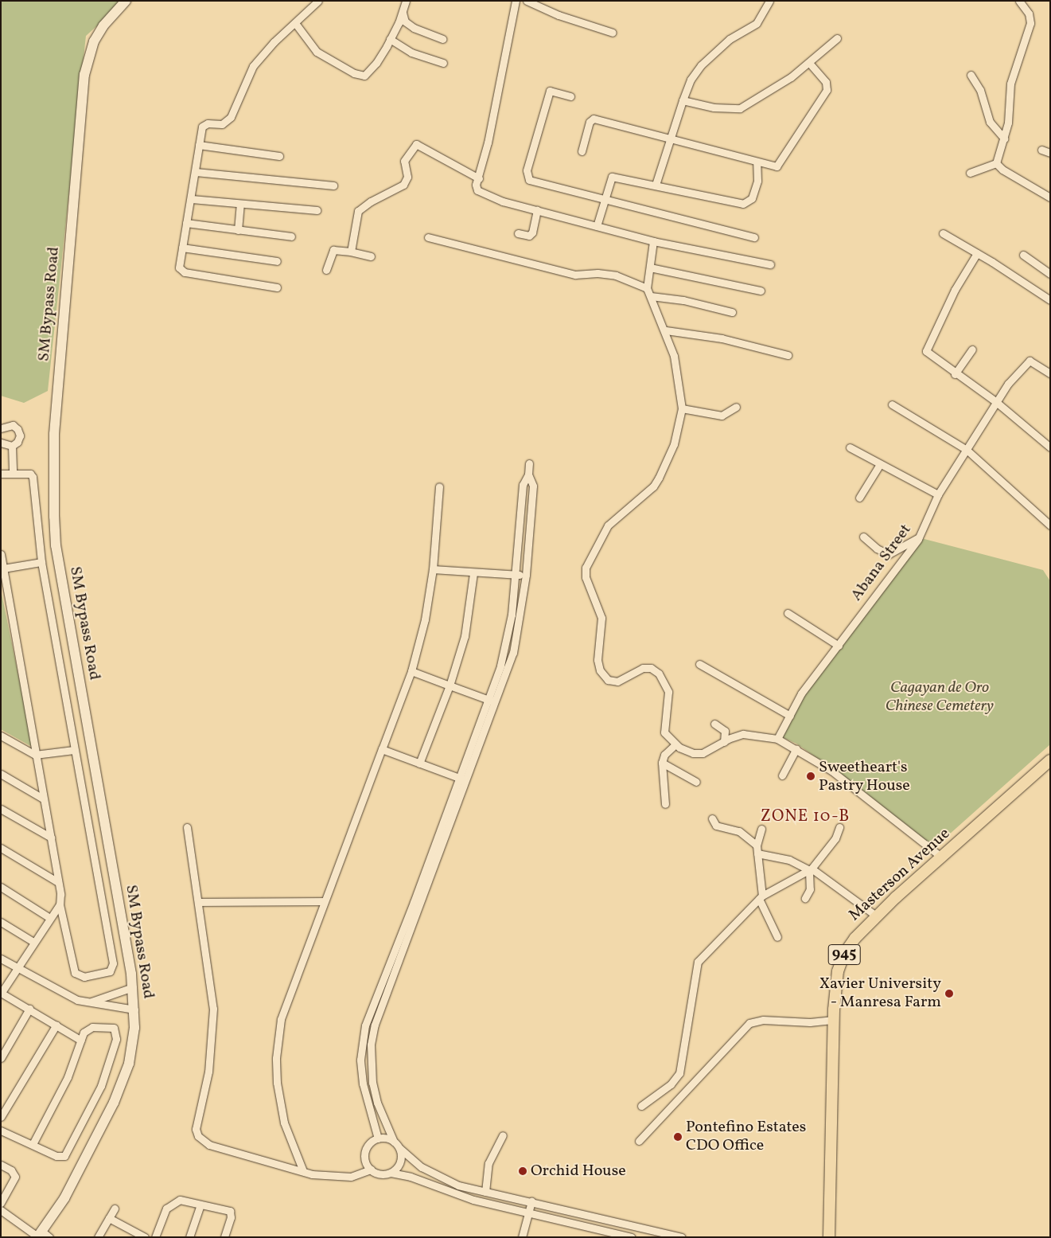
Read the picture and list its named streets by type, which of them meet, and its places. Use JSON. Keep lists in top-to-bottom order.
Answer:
{
  "streets": {
    "main road": ["Masterson Avenue", "945"],
    "street": ["SM Bypass Road", "Abana Street"]
  },
  "districts": ["ZONE 10-B"],
  "parks": ["Cagayan de Oro Chinese Cemetery"],
  "places": [
    "Sweetheart's Pastry House",
    "Xavier University - Manresa Farm",
    "Pontefino Estates CDO Office",
    "Orchid House"
  ]
}
